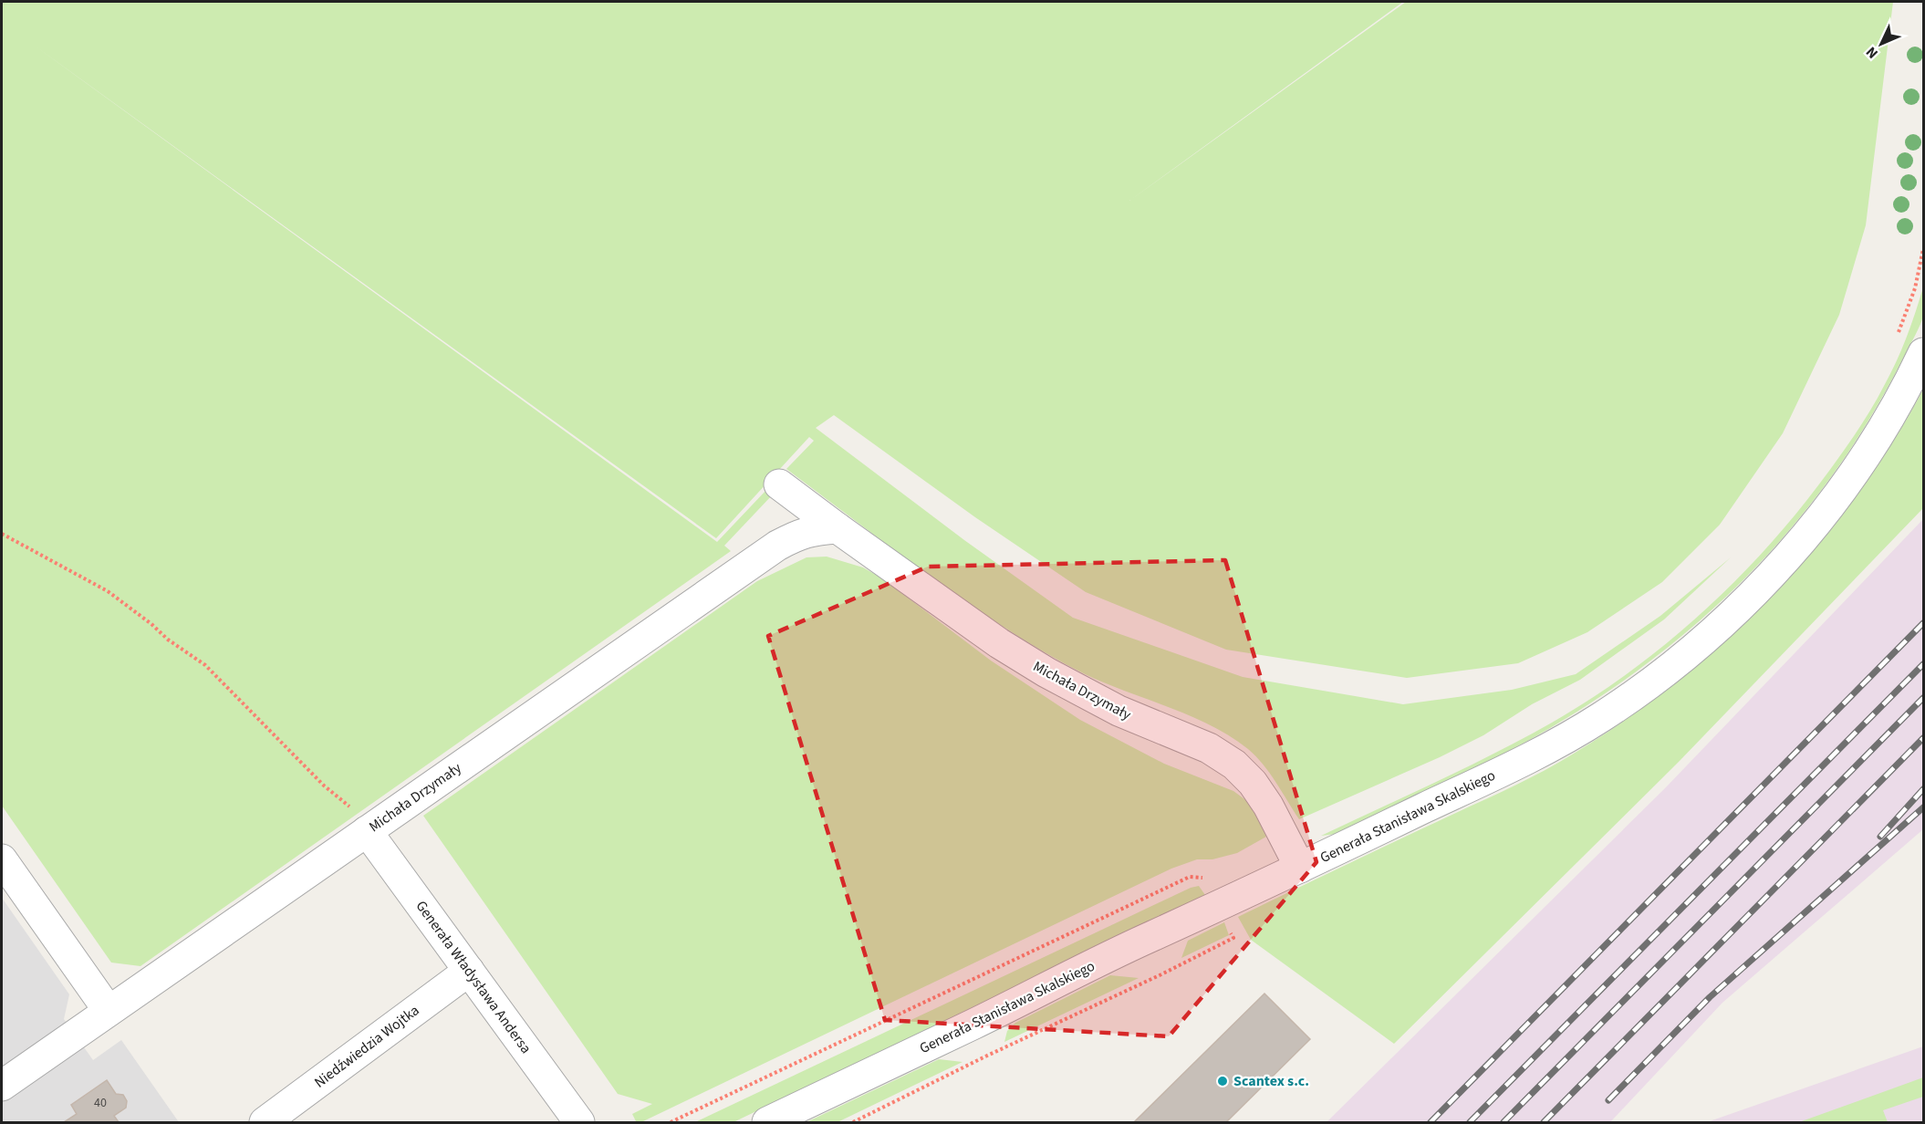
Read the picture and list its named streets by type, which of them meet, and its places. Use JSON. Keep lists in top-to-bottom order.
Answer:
{
  "streets": {
    "street": [
      "Michała Drzymały",
      "Generała Stanisława Skalskiego",
      "Generała Władysława Andersa",
      "Niedźwiedzia Wojtka"
    ]
  },
  "crossings": [
    ["Michała Drzymały", "Generała Stanisława Skalskiego"],
    ["Michała Drzymały", "Generała Władysława Andersa"],
    ["Generała Władysława Andersa", "Niedźwiedzia Wojtka"]
  ],
  "places": ["Scantex s.c."],
  "house_numbers": ["40"],
  "north": "bottom left"
}
